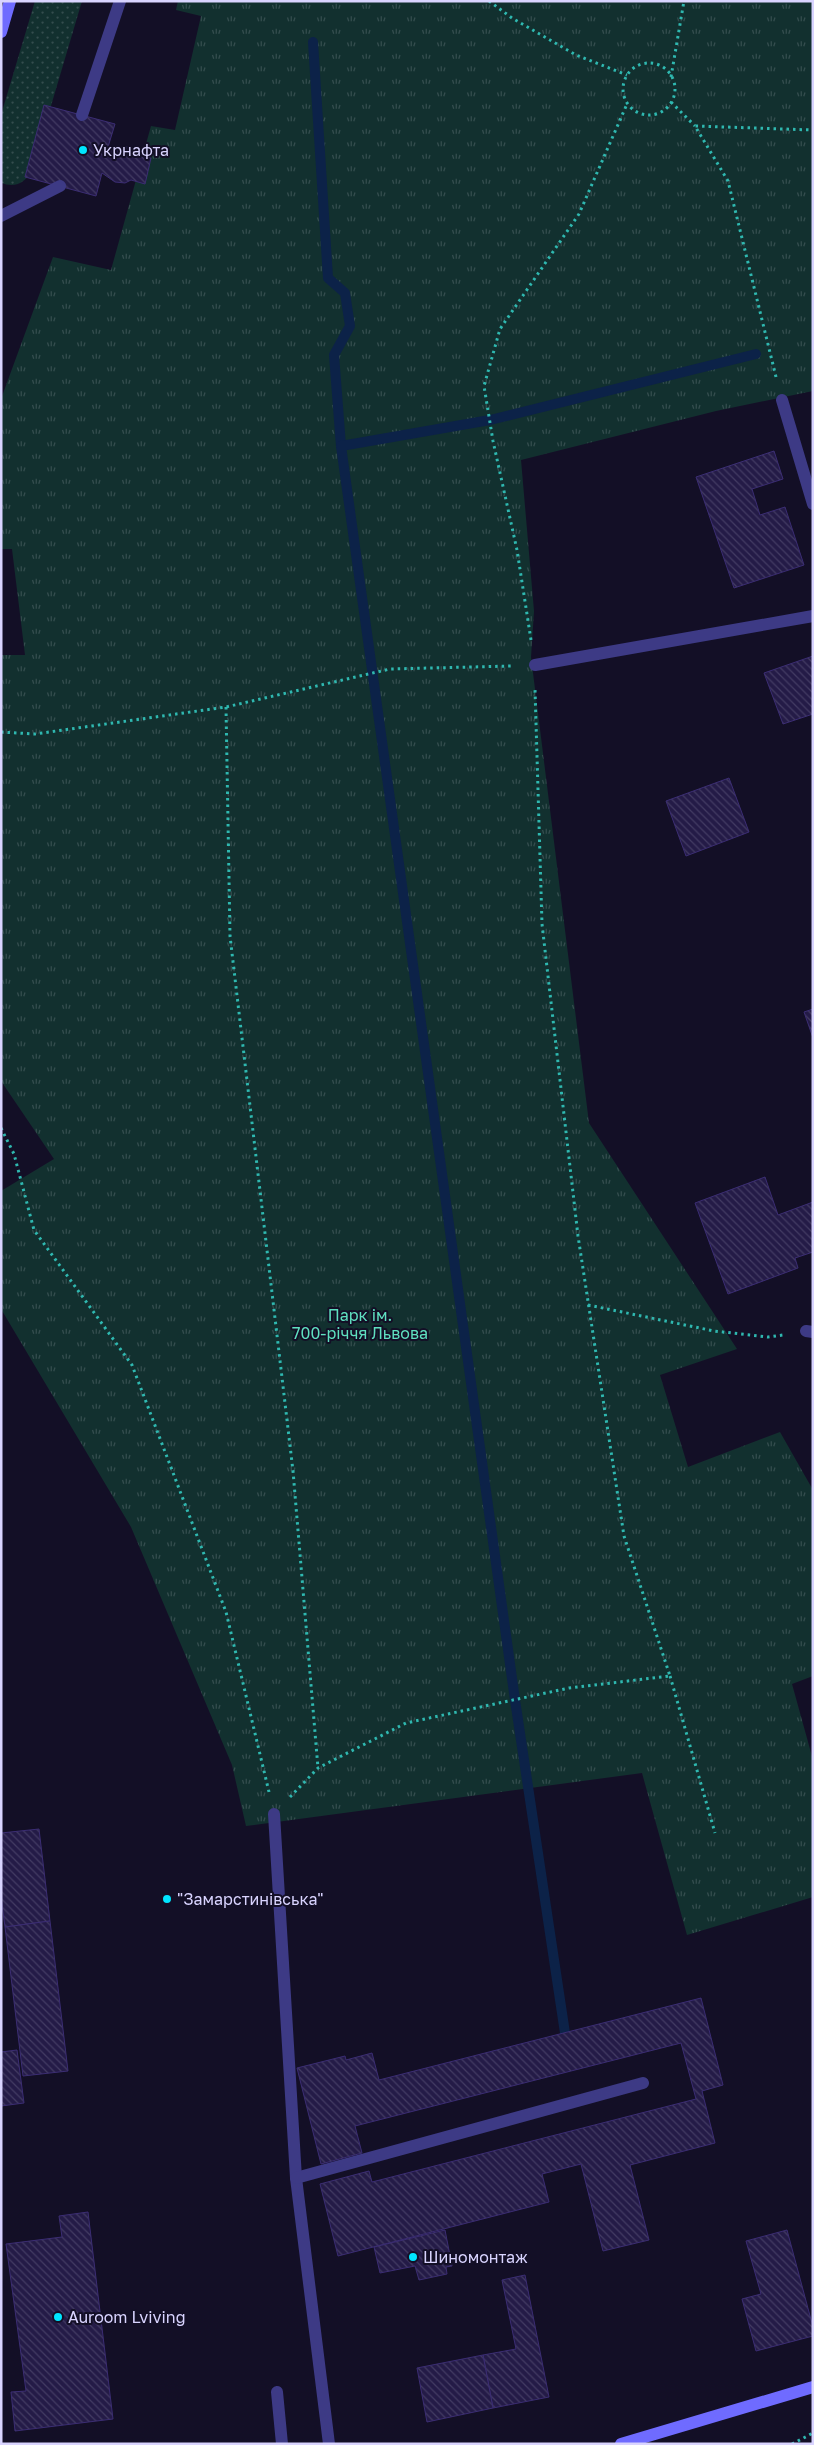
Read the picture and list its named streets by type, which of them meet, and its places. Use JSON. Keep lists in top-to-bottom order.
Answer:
{
  "parks": ["Парк ім. 700-річчя Львова"],
  "places": [
    "Укрнафта",
    "\"Замарстинівська\"",
    "Шиномонтаж",
    "Auroom Lviving"
  ]
}
